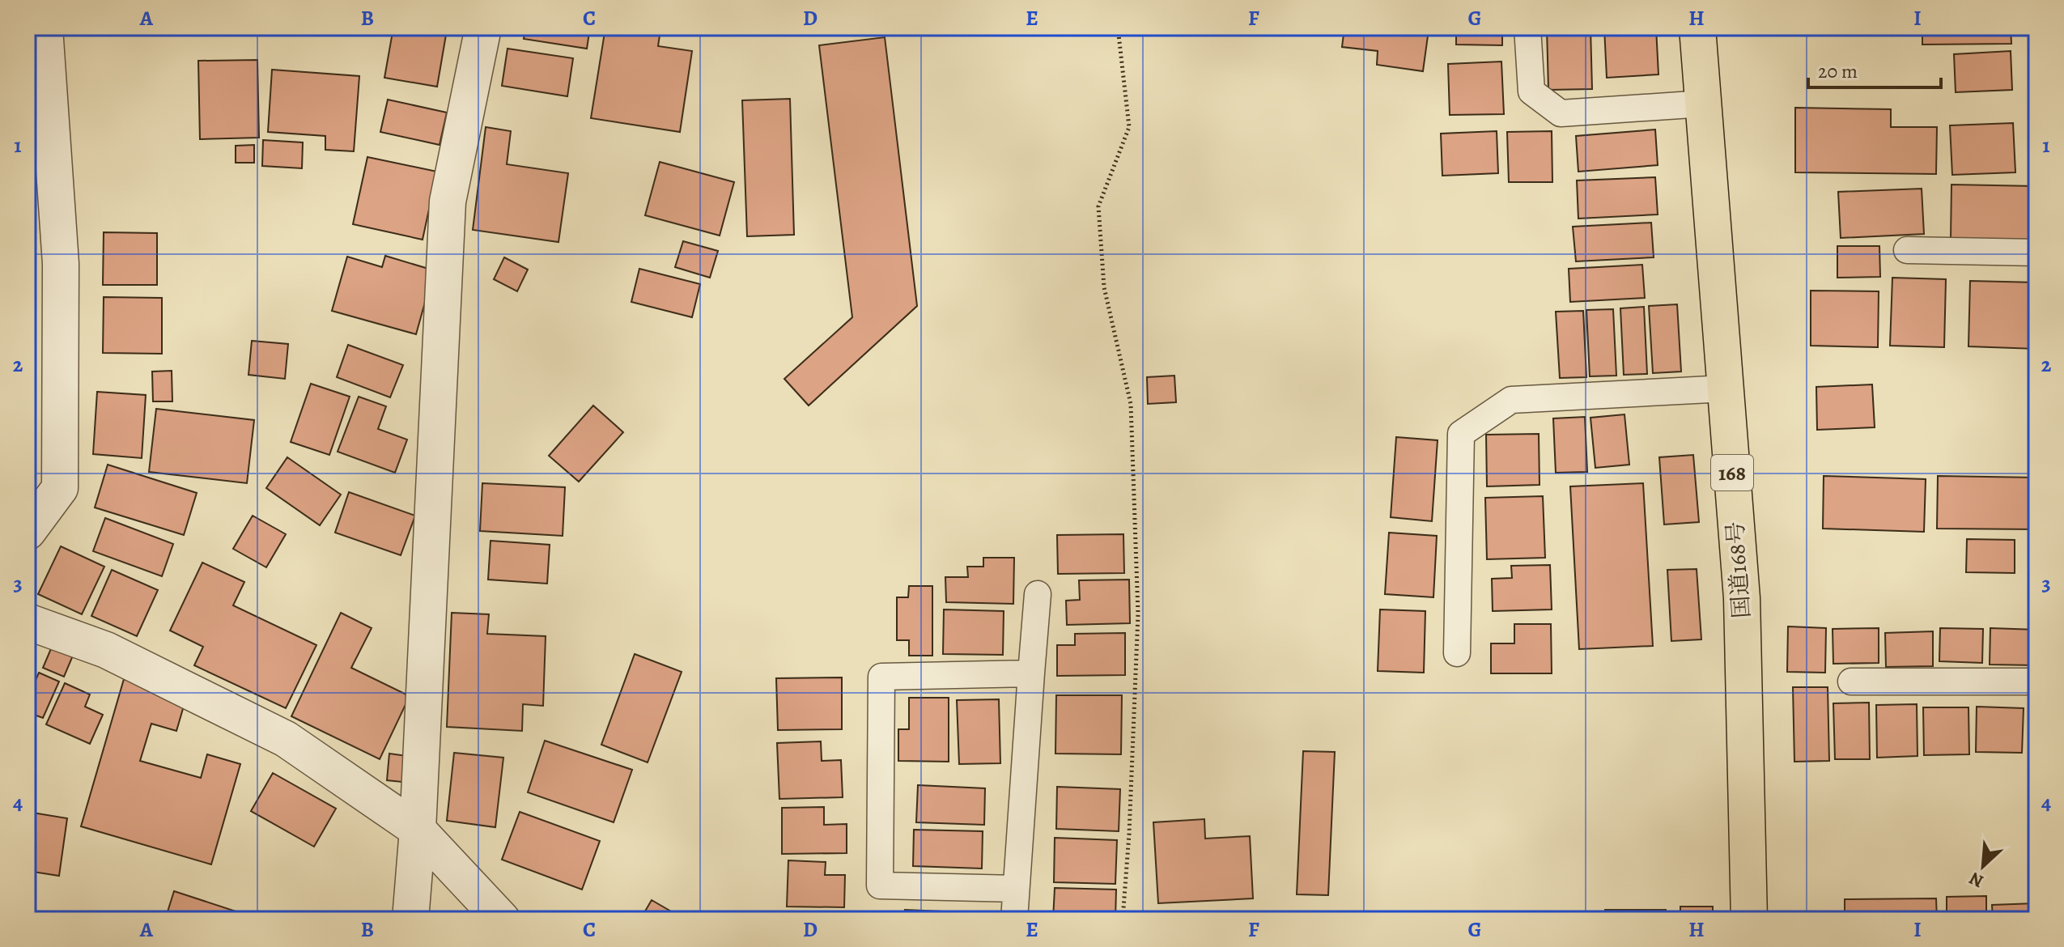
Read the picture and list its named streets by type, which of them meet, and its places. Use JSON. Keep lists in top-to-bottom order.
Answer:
{
  "streets": {
    "highway": ["168", "国道168号"]
  },
  "scale_bar": "20 m",
  "north": "bottom left",
  "grid": {
    "columns": [
      "A",
      "B",
      "C",
      "D",
      "E",
      "F",
      "G",
      "H",
      "I"
    ],
    "rows": [
      "1",
      "2",
      "3",
      "4"
    ]
  }
}
